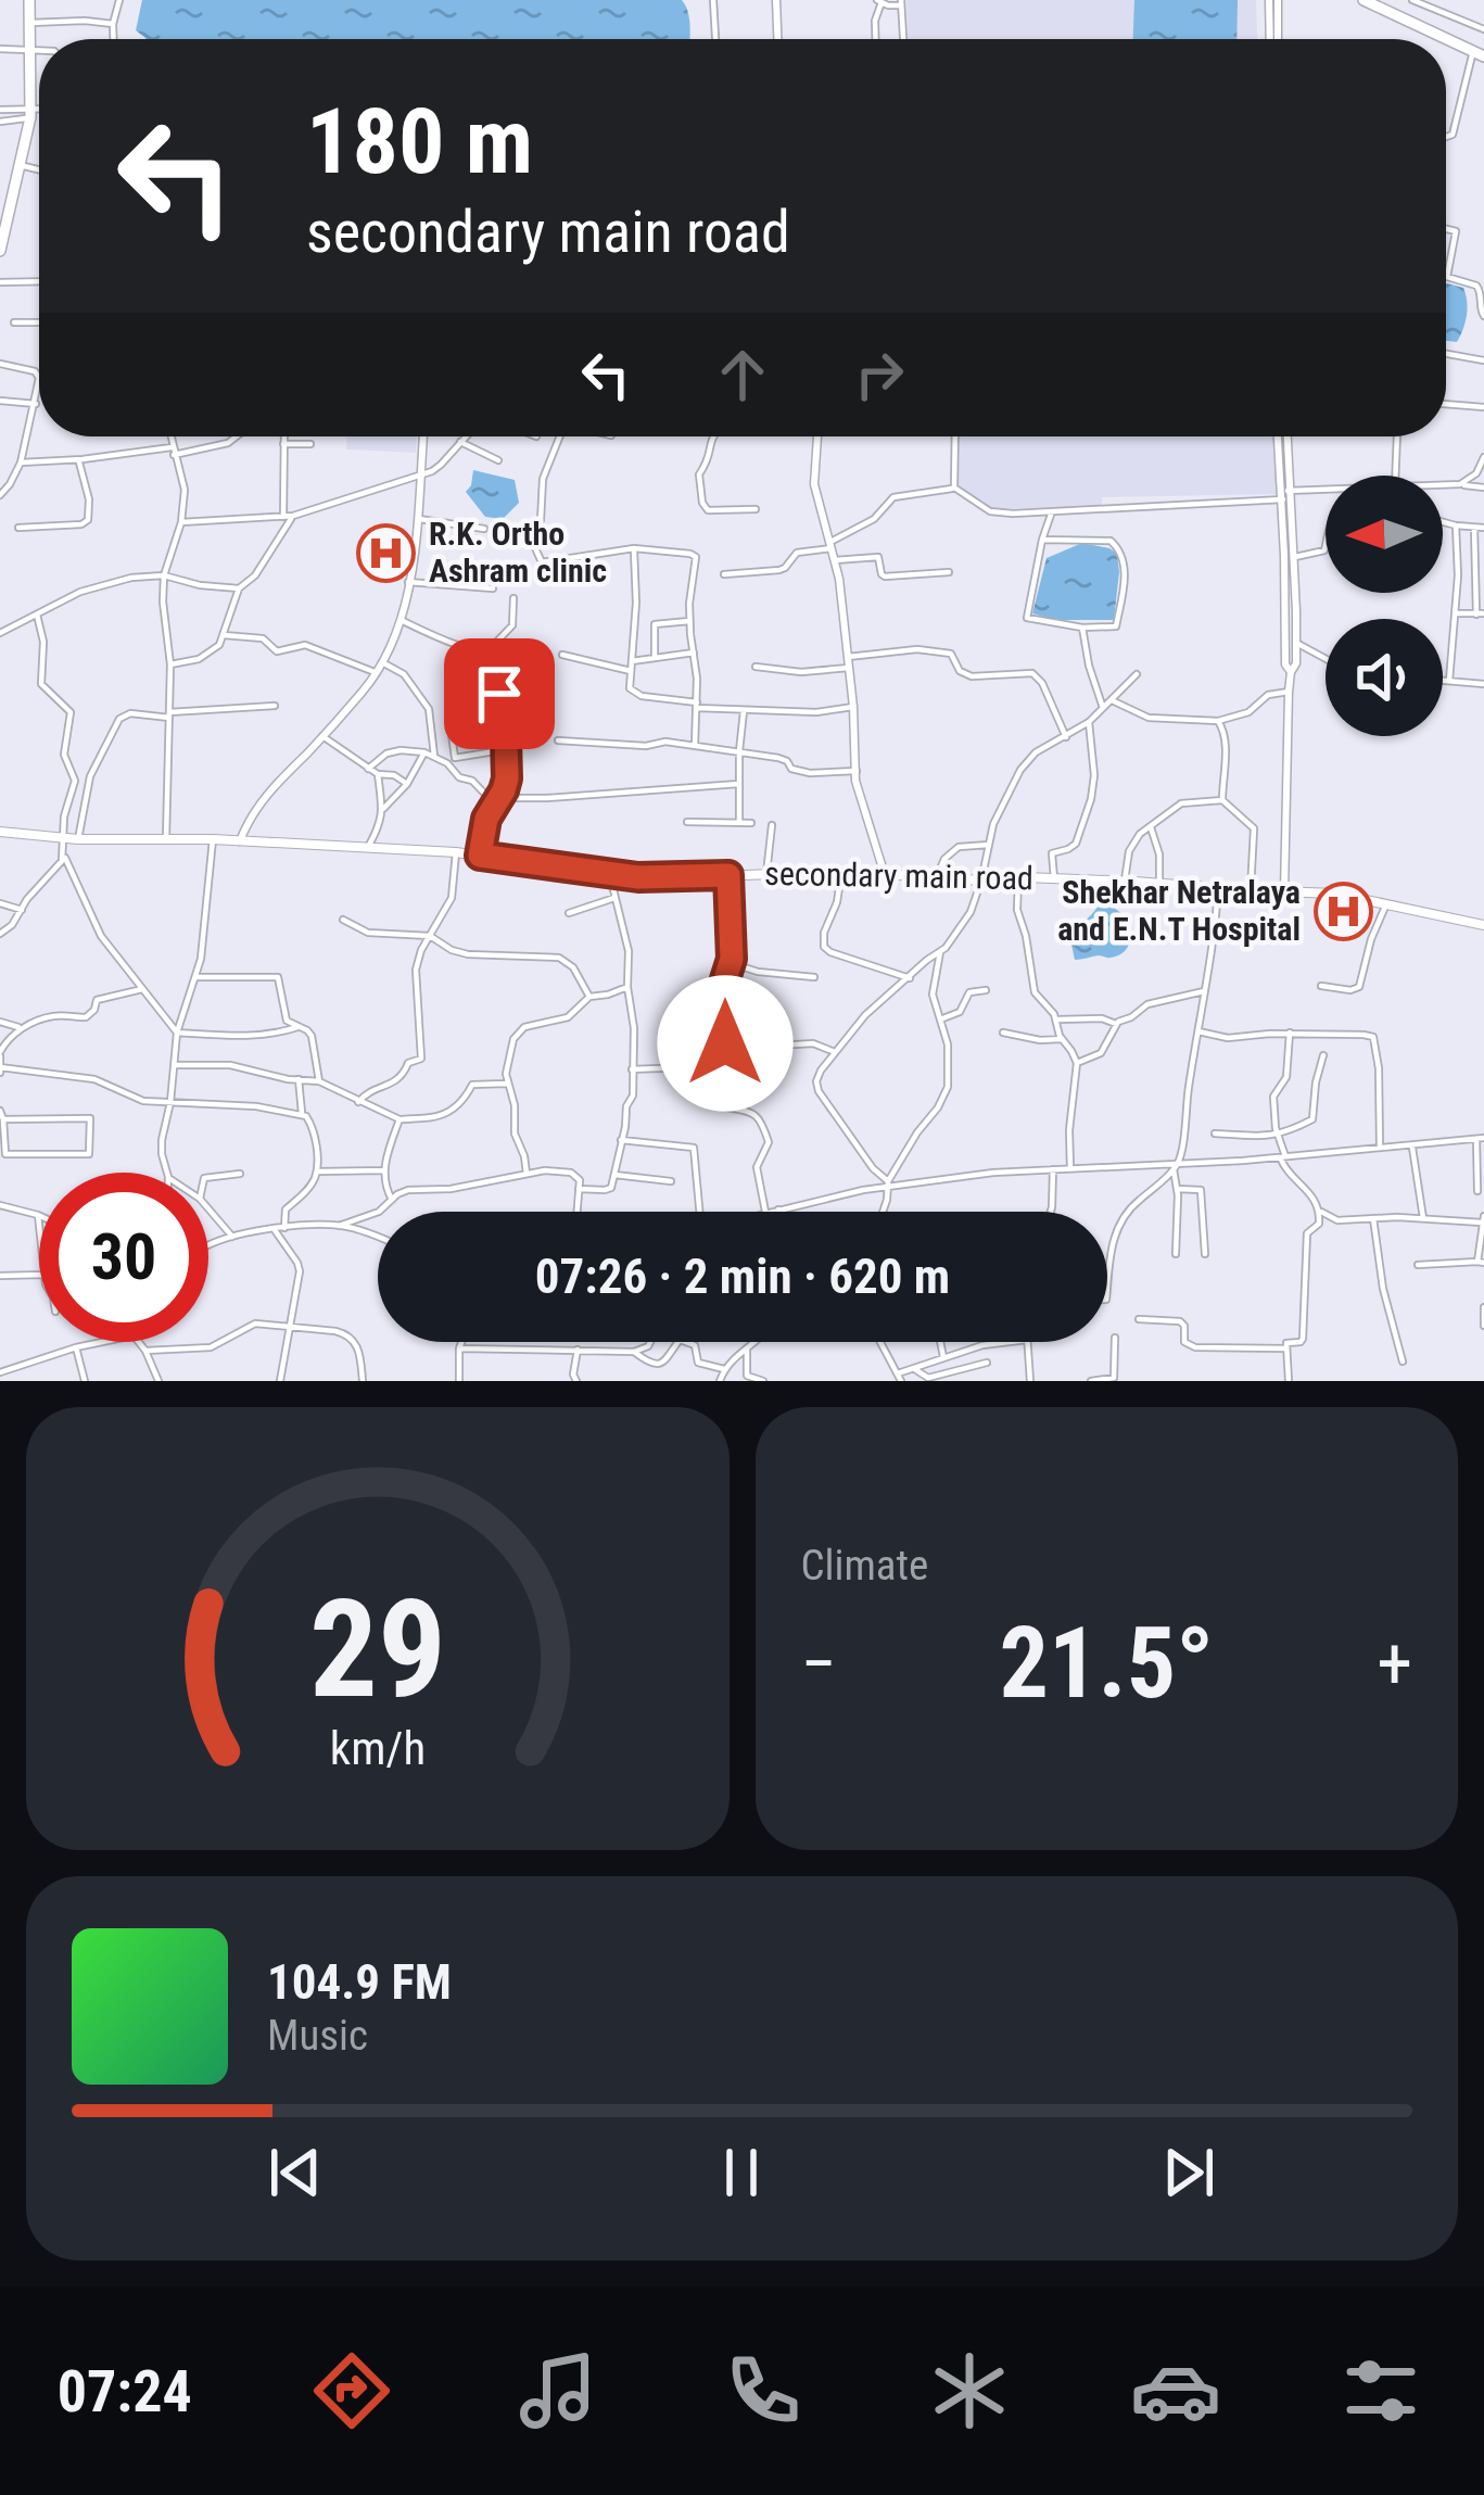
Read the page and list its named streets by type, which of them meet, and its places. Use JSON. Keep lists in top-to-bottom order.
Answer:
{
  "streets": {
    "main road": ["secondary main road"]
  },
  "places": {
    "hospital": ["R.K. Ortho Ashram clinic", "Shekhar Netralaya and E.N.T Hospital"]
  },
  "north": "left",
  "page": {
    "turn": ["180 m", "secondary main road"],
    "limit": "30",
    "trip": "07:26 · 2 min · 620 m",
    "tile": "Climate",
    "heat": ["−", "21.5°", "+"],
    "song": ["104.9 FM", "Music"],
    "tabs": "07:24",
    "gauge": ["29", "km/h"]
  }
}
